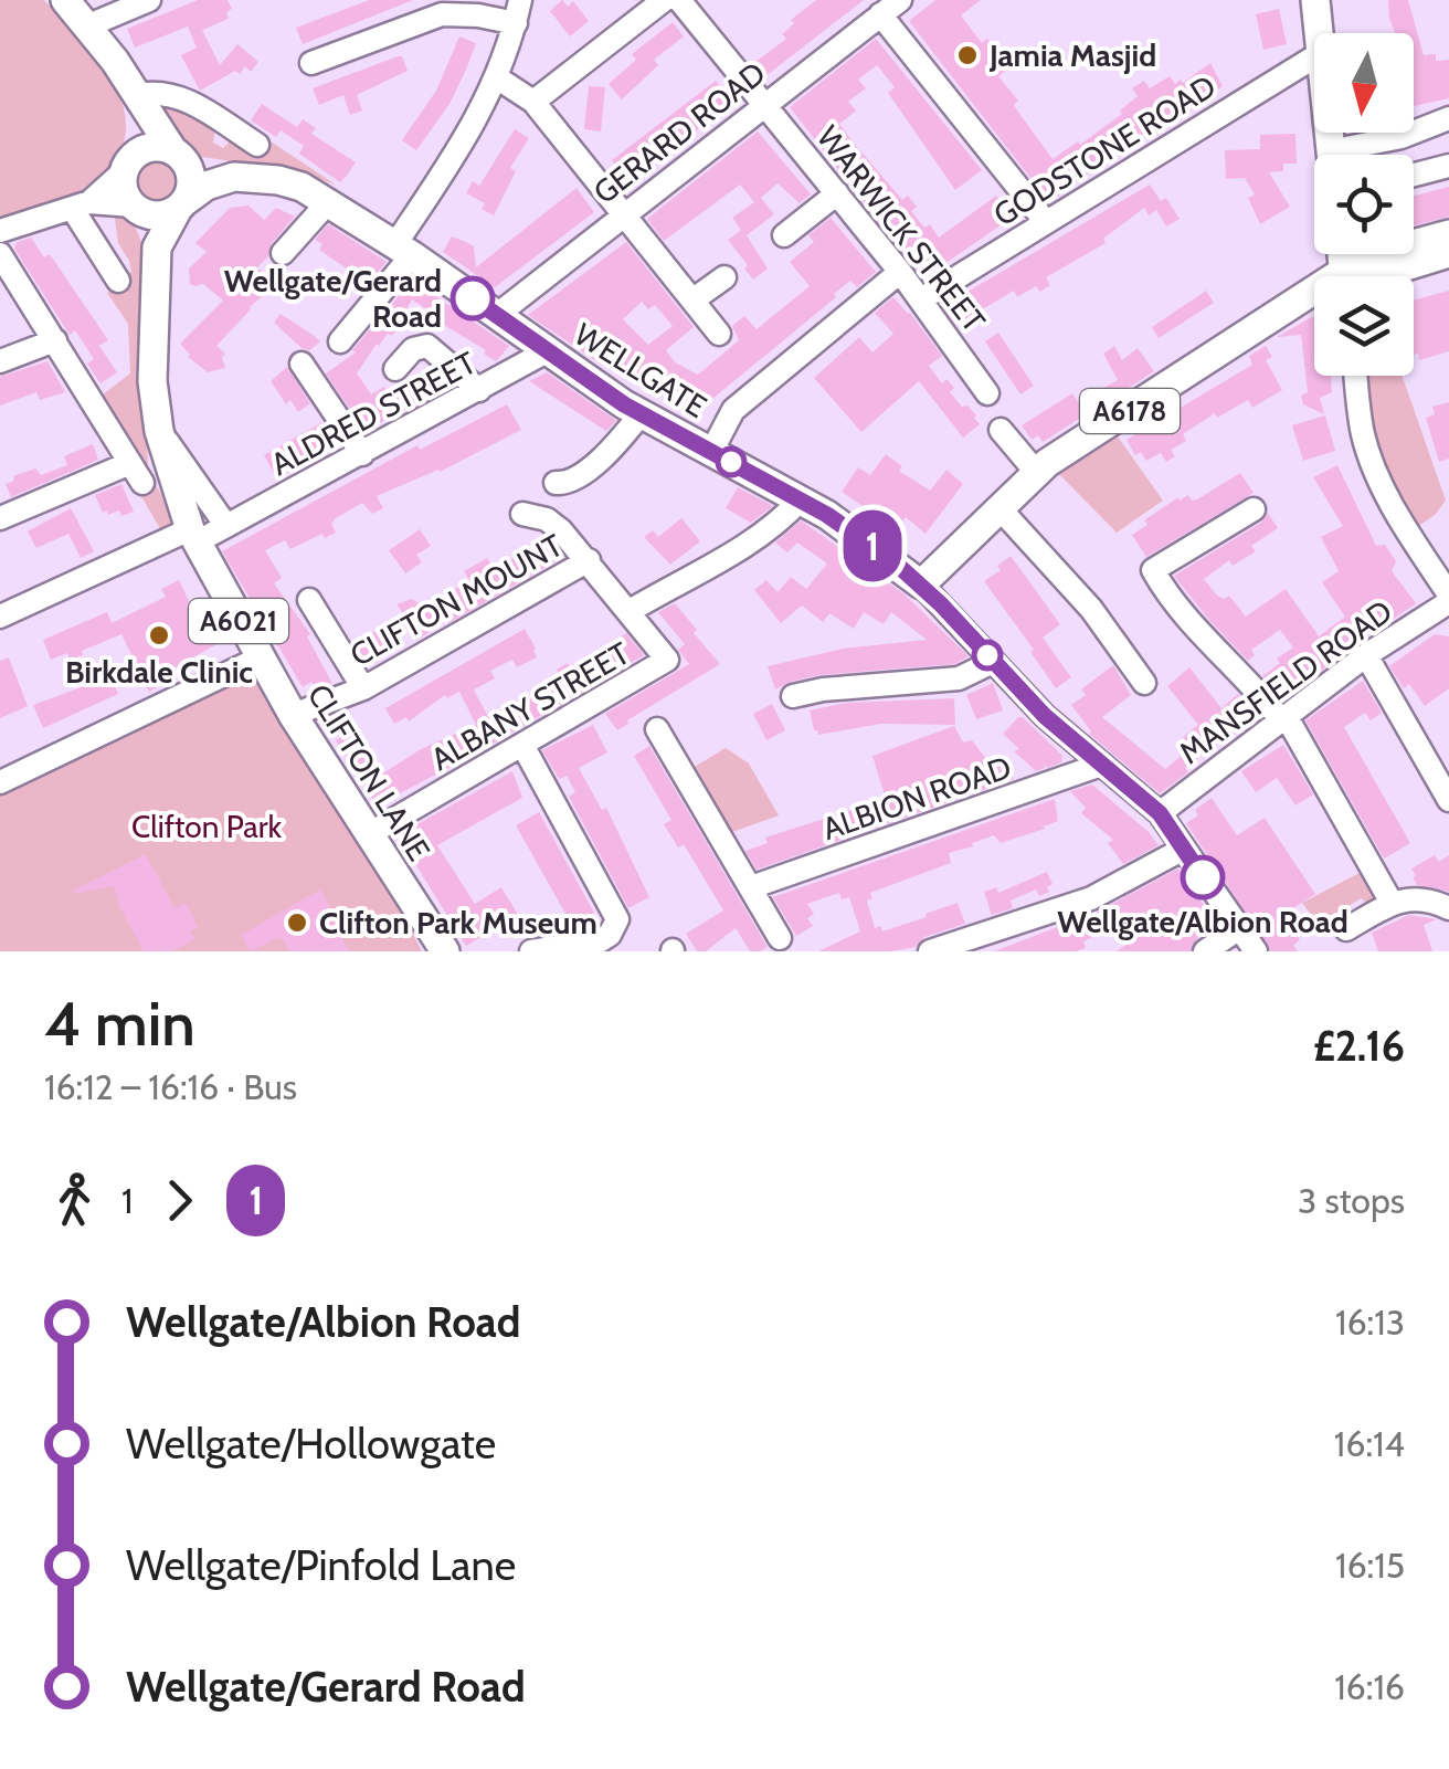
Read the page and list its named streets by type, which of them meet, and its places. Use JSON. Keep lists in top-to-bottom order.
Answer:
{
  "streets": {
    "main road": [
      "WELLGATE",
      "A6178",
      "A6021",
      "CLIFTON LANE"
    ],
    "street": [
      "GERARD ROAD",
      "GODSTONE ROAD",
      "WARWICK STREET",
      "ALDRED STREET",
      "CLIFTON MOUNT",
      "MANSFIELD ROAD",
      "ALBANY STREET",
      "ALBION ROAD"
    ]
  },
  "crossings": [
    ["GERARD ROAD", "WARWICK STREET"],
    ["GERARD ROAD", "WELLGATE"],
    ["GODSTONE ROAD", "WARWICK STREET"],
    ["WELLGATE", "A6178"],
    ["WELLGATE", "ALDRED STREET"],
    ["WELLGATE", "A6021"],
    ["WELLGATE", "MANSFIELD ROAD"],
    ["WELLGATE", "CLIFTON LANE"],
    ["WELLGATE", "ALBION ROAD"],
    ["ALDRED STREET", "CLIFTON LANE"],
    ["CLIFTON MOUNT", "ALBANY STREET"],
    ["CLIFTON MOUNT", "CLIFTON LANE"],
    ["A6021", "CLIFTON LANE"],
    ["ALBANY STREET", "CLIFTON LANE"]
  ],
  "parks": ["Clifton Park"],
  "places": [
    "Jamia Masjid",
    "Wellgate/Gerard Road",
    "Birkdale Clinic",
    "Wellgate/Albion Road",
    "Clifton Park Museum"
  ],
  "lines": ["bus line 1"],
  "north": "bottom",
  "page": {
    "on_map": "1",
    "heading": ["4 min", "16:12 – 16:16 · Bus", "£2.16"],
    "legs": ["1", "1", "3 stops"],
    "list": [
      {
        "name": "Wellgate/Albion Road",
        "value": "16:13"
      },
      {
        "name": "Wellgate/Hollowgate",
        "value": "16:14"
      },
      {
        "name": "Wellgate/Pinfold Lane",
        "value": "16:15"
      },
      {
        "name": "Wellgate/Gerard Road",
        "value": "16:16"
      }
    ]
  }
}
